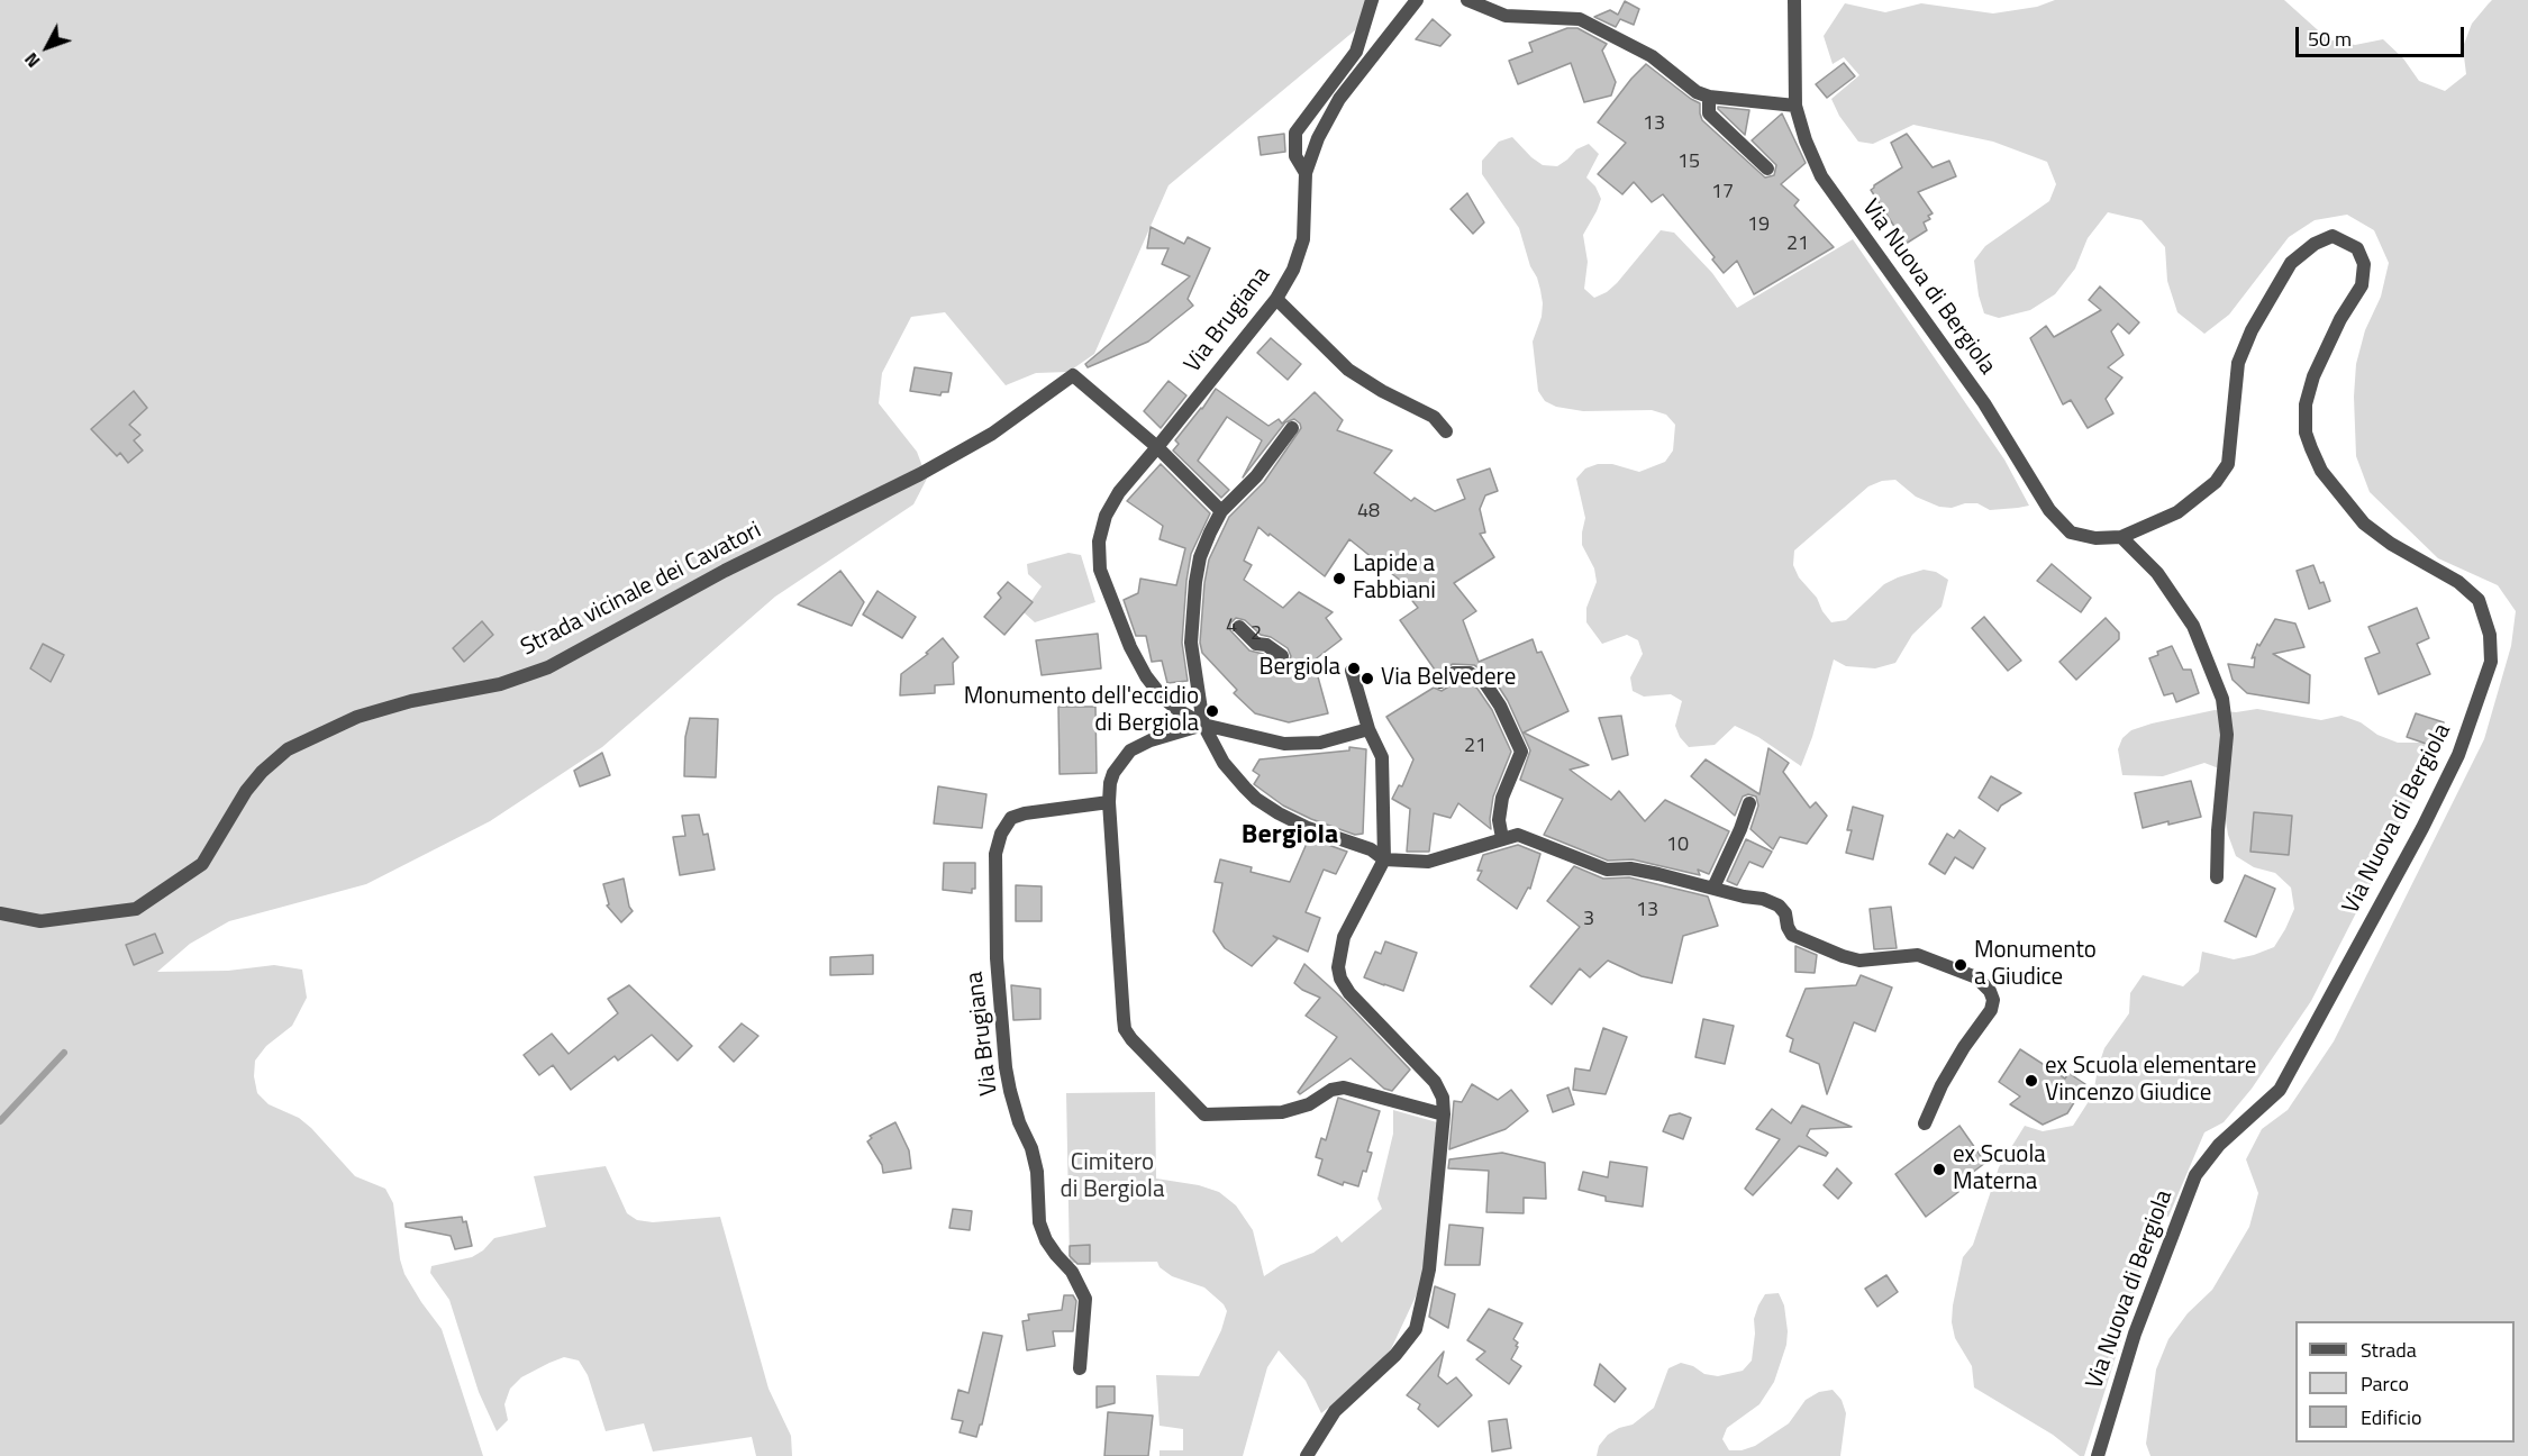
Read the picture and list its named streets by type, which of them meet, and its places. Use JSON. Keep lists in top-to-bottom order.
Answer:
{
  "streets": {
    "street": ["Via Nuova di Bergiola", "Via Brugiana", "Strada vicinale dei Cavatori"]
  },
  "crossings": [
    ["Via Brugiana", "Strada vicinale dei Cavatori"]
  ],
  "districts": ["Bergiola"],
  "parks": ["Cimitero di Bergiola"],
  "places": [
    "Lapide a Fabbiani",
    "Bergiola",
    "Via Belvedere",
    "Monumento dell'eccidio di Bergiola",
    "Monumento a Giudice",
    "ex Scuola elementare Vincenzo Giudice",
    "ex Scuola Materna"
  ],
  "house_numbers": [
    "13",
    "15",
    "17",
    "19",
    "21",
    "48",
    "4",
    "2",
    "21",
    "10",
    "13",
    "3"
  ],
  "legend": ["Strada", "Parco", "Edificio"],
  "scale_bar": "50 m",
  "north": "bottom left"
}
